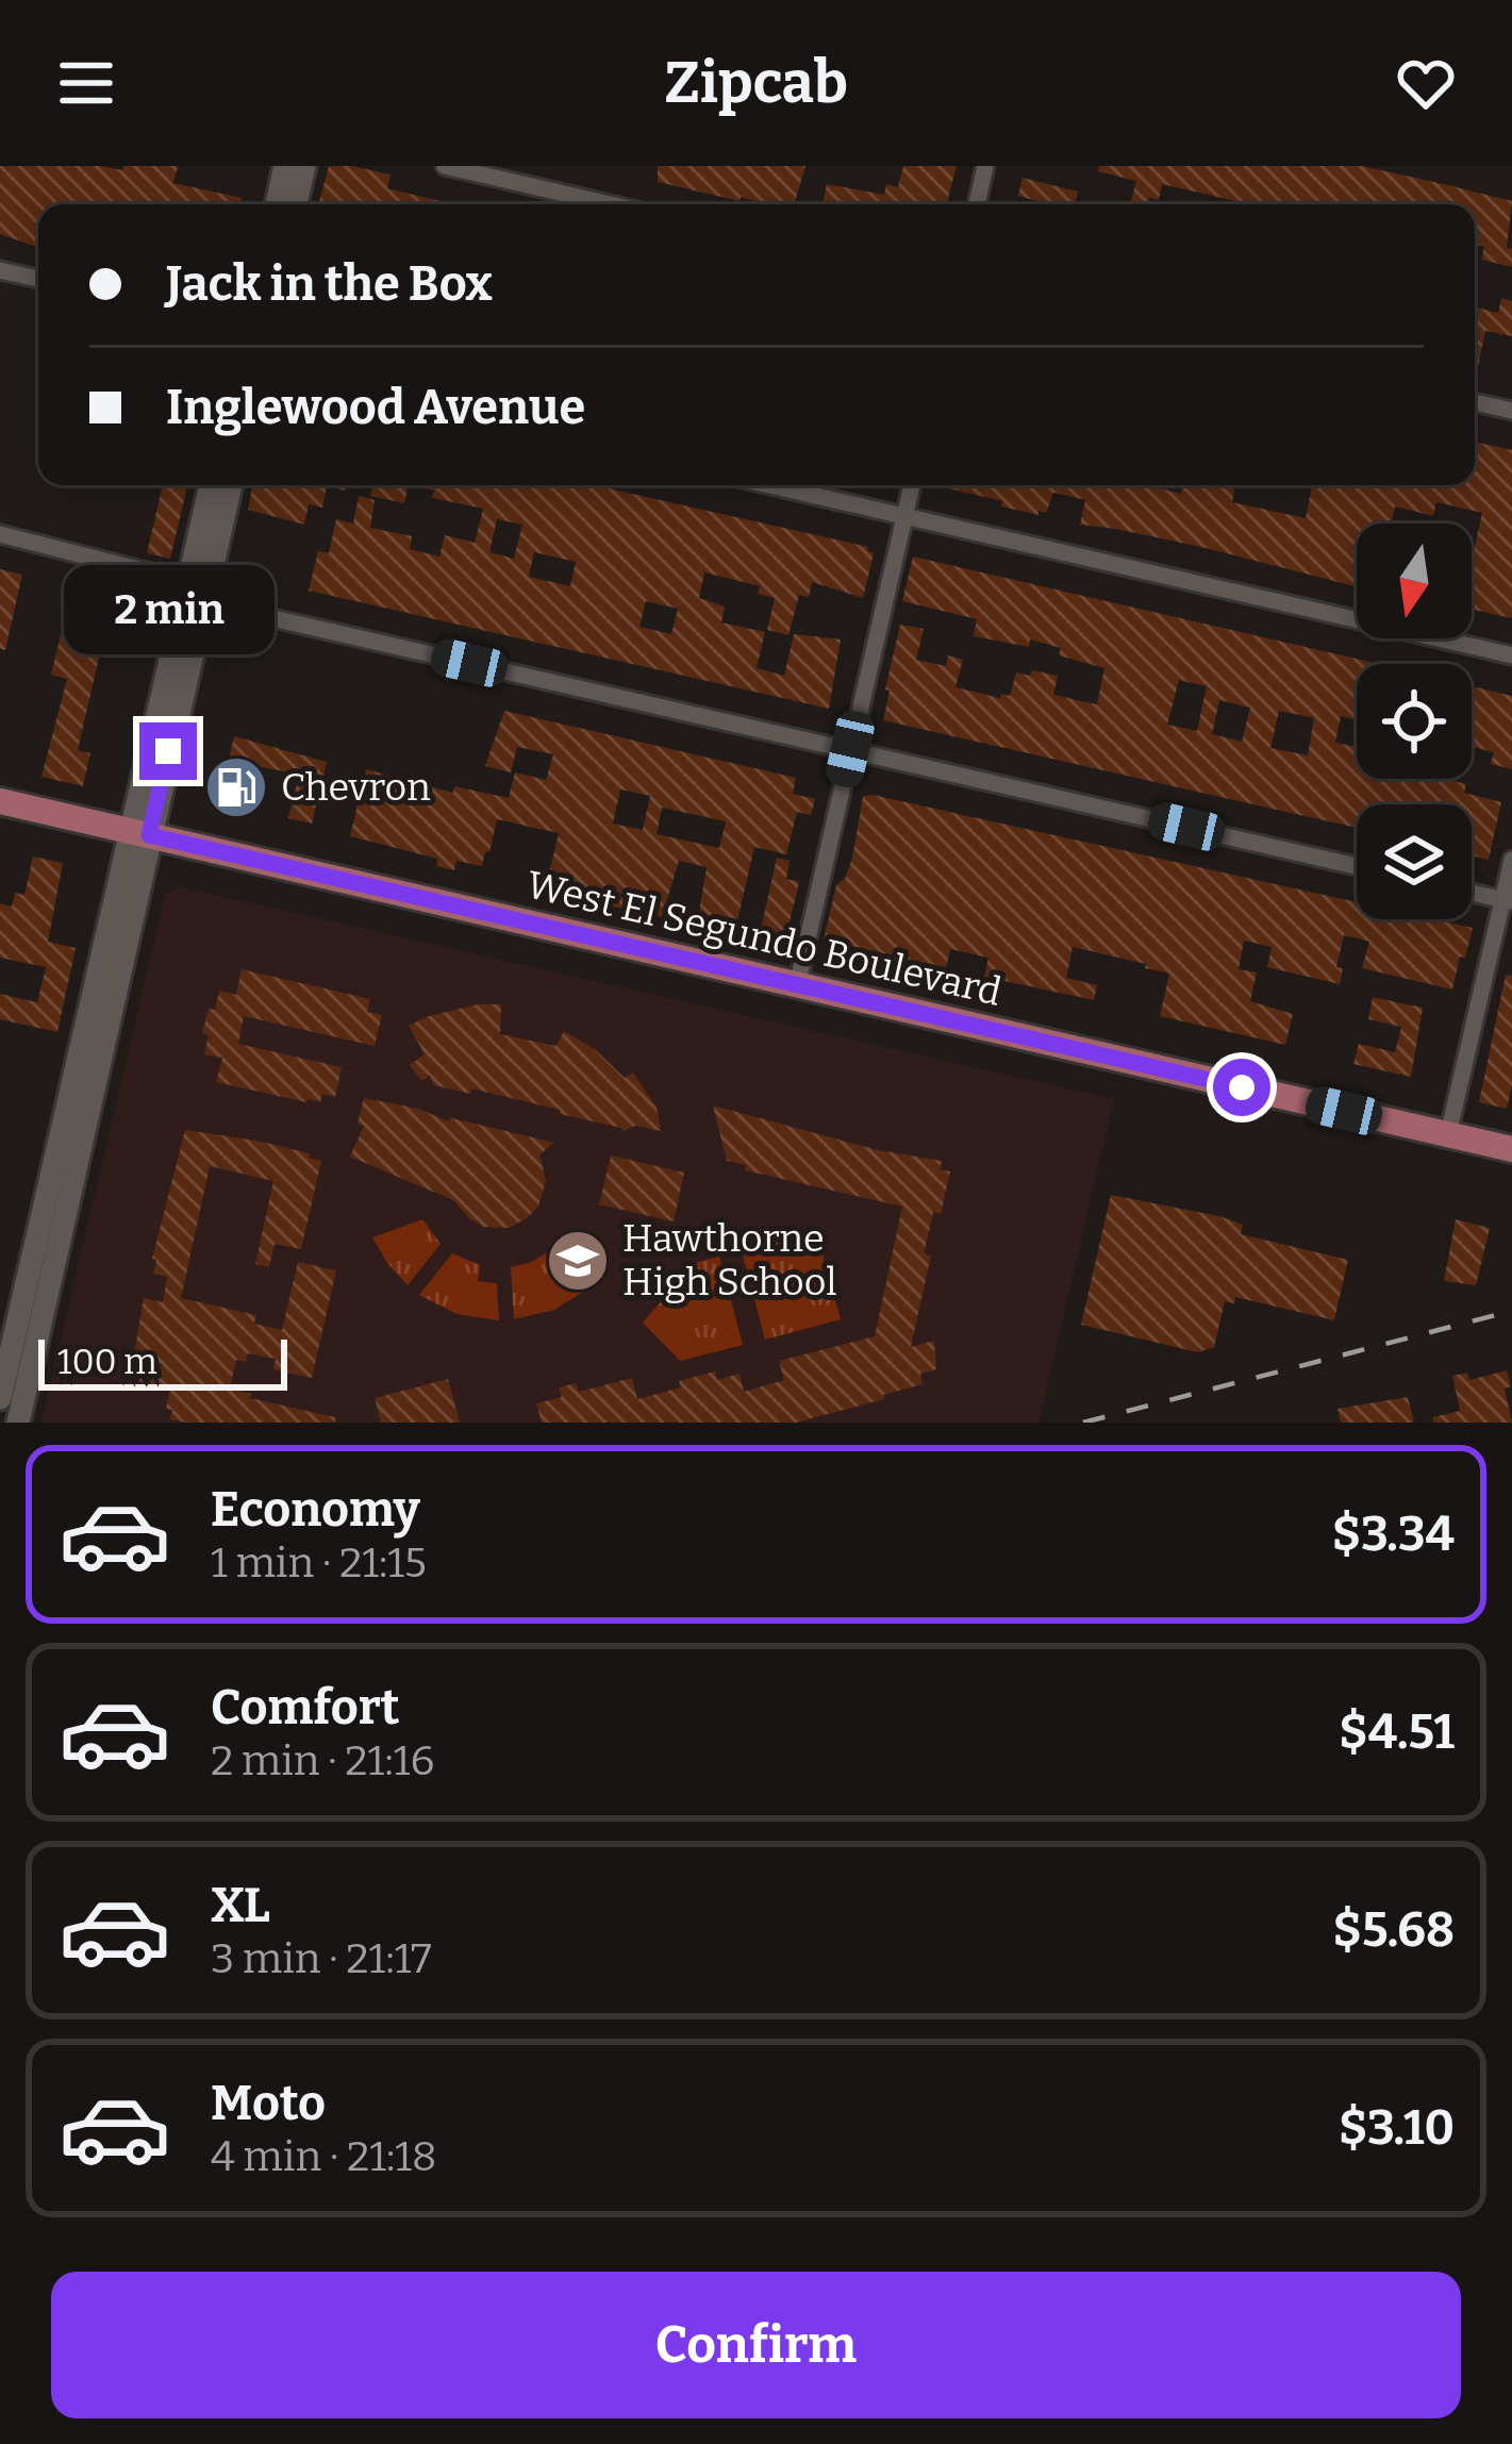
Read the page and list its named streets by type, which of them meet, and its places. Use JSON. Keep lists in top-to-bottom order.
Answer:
{
  "streets": {
    "main road": ["West El Segundo Boulevard"]
  },
  "places": {
    "fuel station": ["Chevron"],
    "school or university": ["Hawthorne High School"]
  },
  "scale_bar": "100 m",
  "north": "bottom",
  "page": {
    "header": "Zipcab",
    "banner": ["Jack in the Box", "Inglewood Avenue"],
    "bubble": "2 min",
    "scale": "100 m",
    "list": [
      {
        "name": "Economy",
        "note": "1 min · 21:15",
        "value": "$3.34"
      },
      {
        "name": "Comfort",
        "note": "2 min · 21:16",
        "value": "$4.51"
      },
      {
        "name": "XL",
        "note": "3 min · 21:17",
        "value": "$5.68"
      },
      {
        "name": "Moto",
        "note": "4 min · 21:18",
        "value": "$3.10"
      }
    ],
    "buttons": "Confirm"
  }
}
